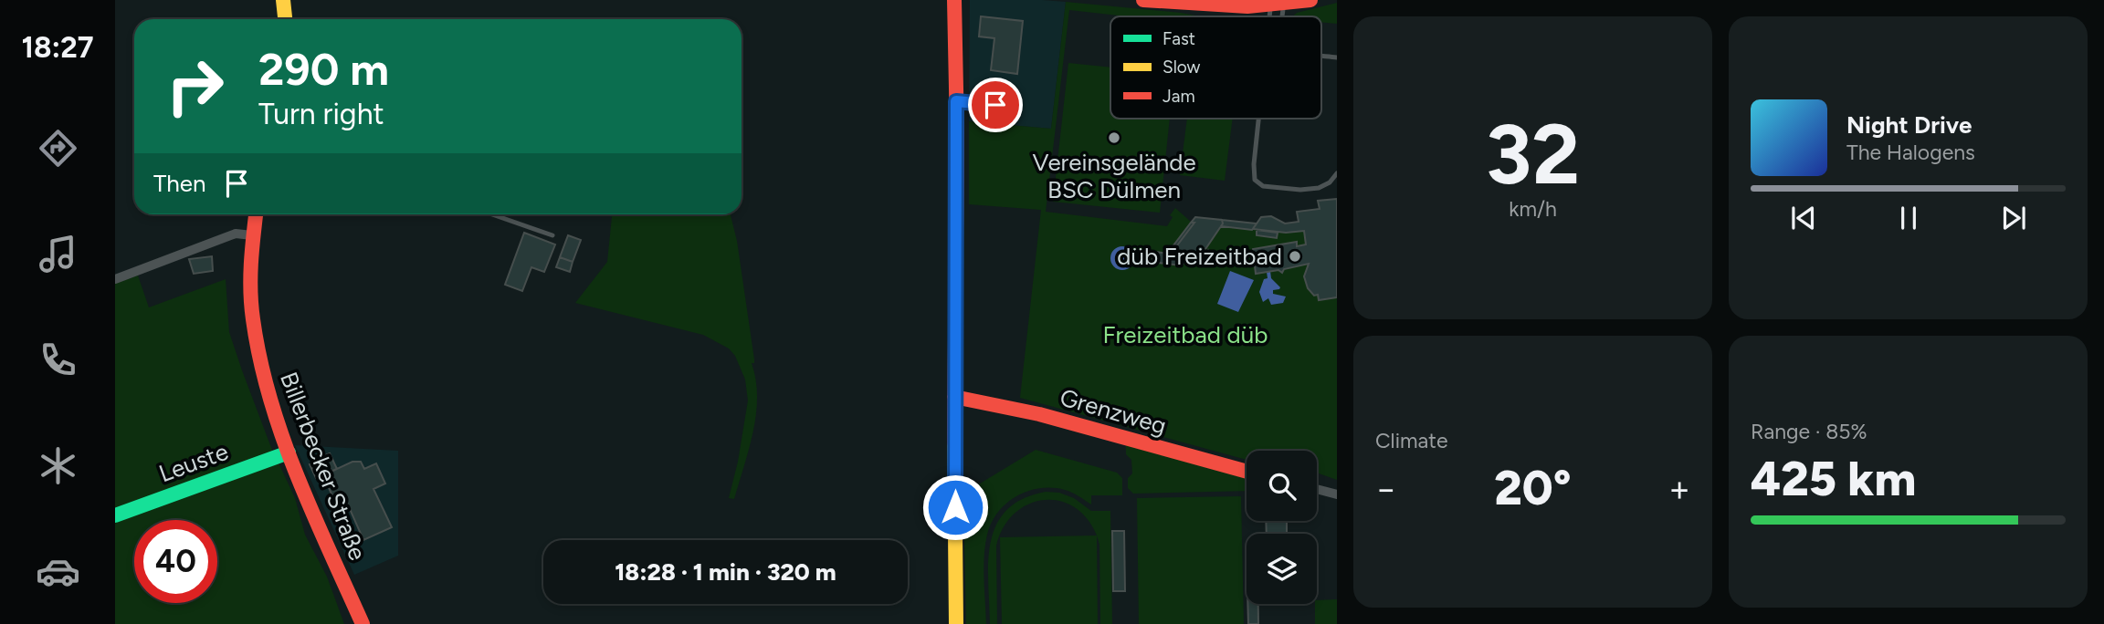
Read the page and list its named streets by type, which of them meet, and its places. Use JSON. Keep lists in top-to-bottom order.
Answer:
{
  "streets": {
    "street": ["Grenzweg", "Leuste", "Billerbecker Straße"]
  },
  "crossings": [
    ["Leuste", "Billerbecker Straße"]
  ],
  "parks": ["Freizeitbad düb"],
  "places": ["Vereinsgelände BSC Dülmen", "düb Freizeitbad"],
  "legend": ["Fast", "Slow", "Jam"],
  "page": {
    "tabs": "18:27",
    "tile": [
      ["32", "km/h"],
      "Climate",
      ["Range · 85%", "425 km"]
    ],
    "turn": ["290 m", "Turn right"],
    "song": ["Night Drive", "The Halogens"],
    "then": "Then",
    "heat": ["−", "20°", "+"],
    "limit": "40",
    "trip": "18:28 · 1 min · 320 m"
  }
}
